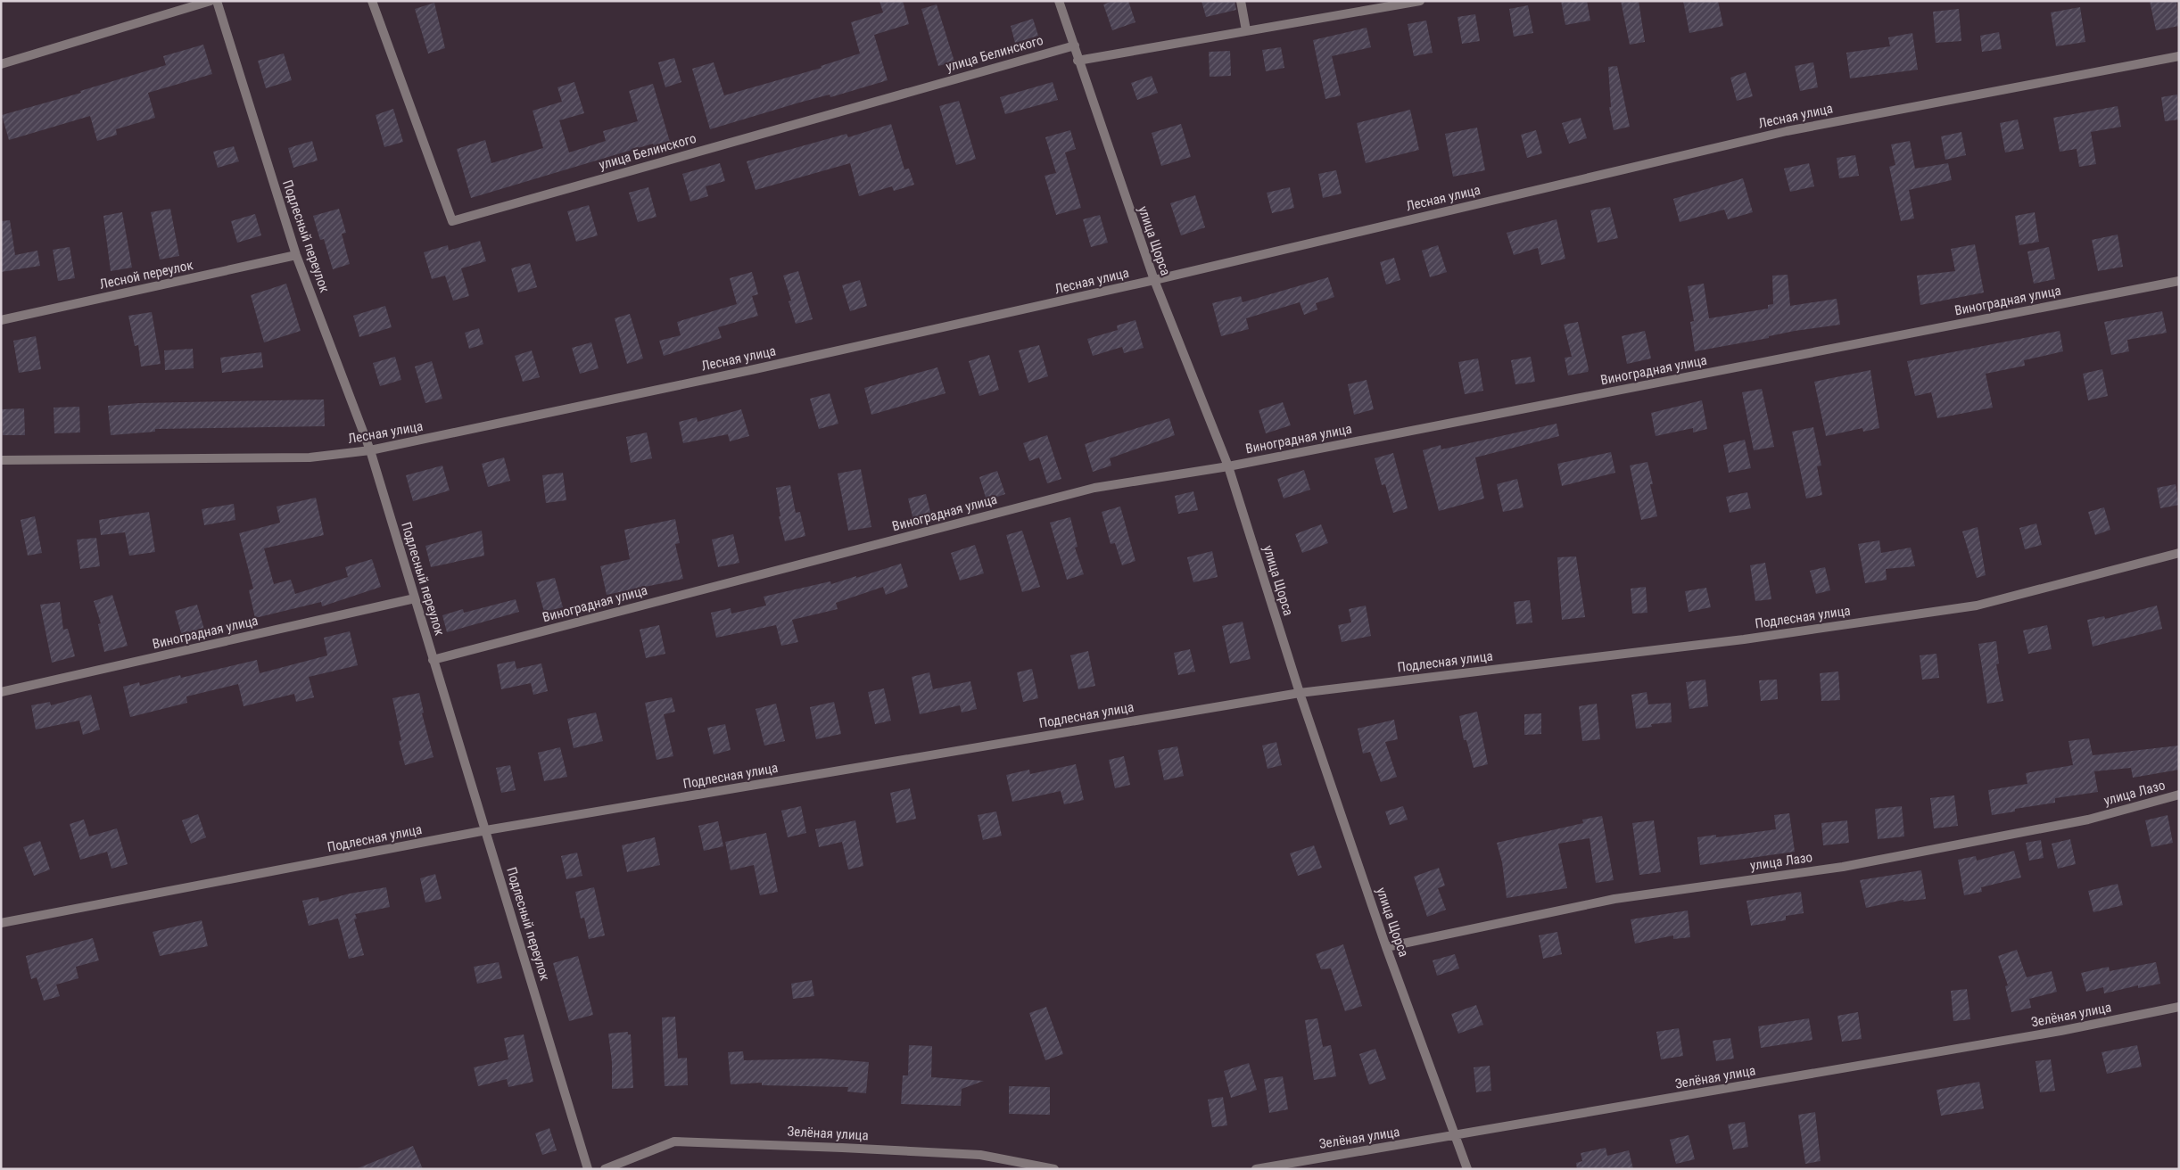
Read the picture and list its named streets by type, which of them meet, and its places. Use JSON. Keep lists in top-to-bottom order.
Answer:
{
  "streets": {
    "street": [
      "улица Белинского",
      "Лесная улица",
      "Подлесный переулок",
      "улица Щорса",
      "Лесной переулок",
      "Виноградная улица",
      "Подлесная улица",
      "улица Лазо",
      "Зелёная улица"
    ]
  },
  "crossings": [
    ["улица Белинского", "улица Щорса"],
    ["Лесная улица", "Подлесный переулок"],
    ["Лесная улица", "улица Щорса"],
    ["Подлесный переулок", "Лесной переулок"],
    ["Подлесный переулок", "Виноградная улица"],
    ["Подлесный переулок", "Подлесная улица"],
    ["улица Щорса", "Виноградная улица"],
    ["улица Щорса", "Подлесная улица"],
    ["улица Щорса", "улица Лазо"],
    ["улица Щорса", "Зелёная улица"]
  ]
}
